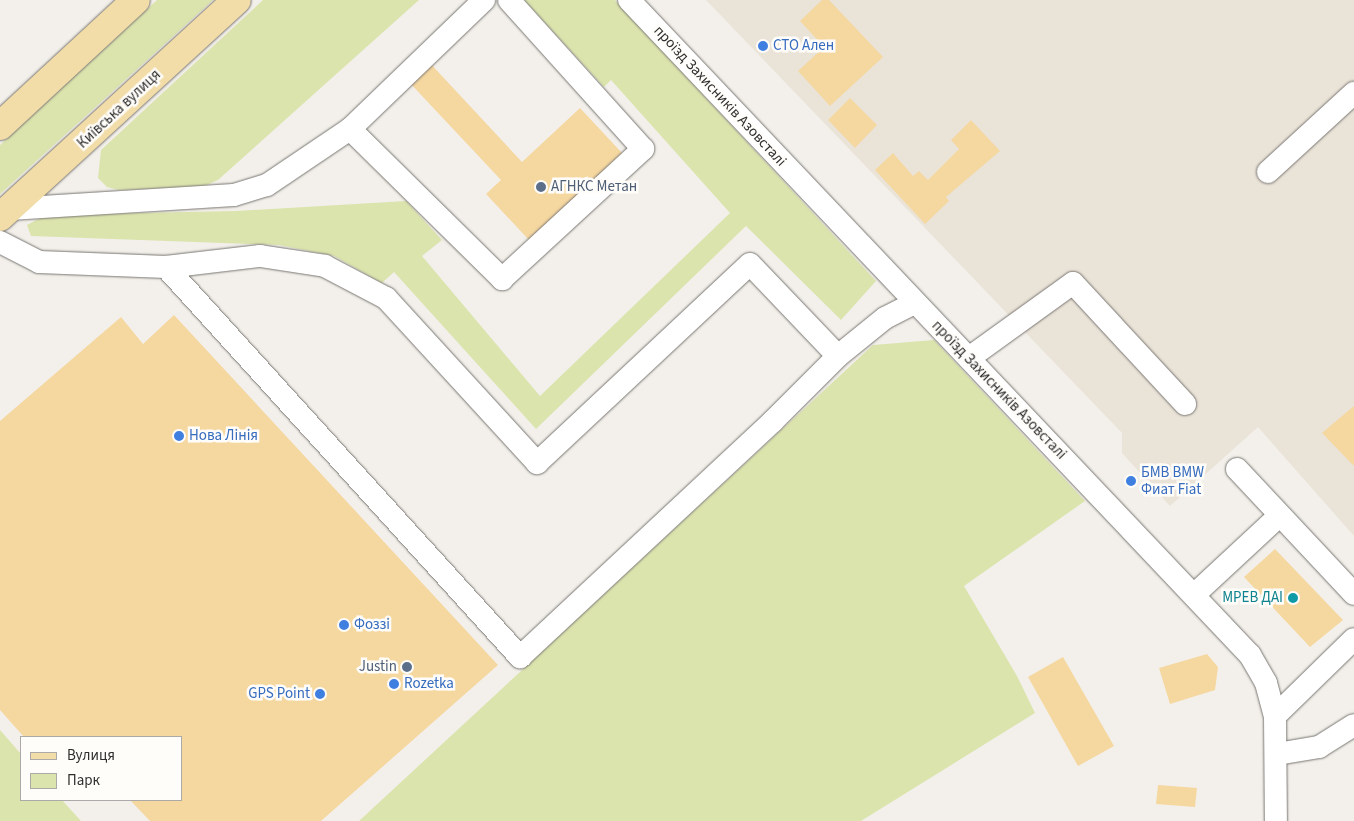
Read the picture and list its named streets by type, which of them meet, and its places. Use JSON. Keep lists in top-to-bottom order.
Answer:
{
  "streets": {
    "main road": ["Київська вулиця"],
    "street": ["проїзд Захисників Азовсталі"]
  },
  "places": [
    "СТО Ален",
    "АГНКС Метан",
    "Нова Лінія",
    "БМВ BMW Фиат Fiat",
    "МРЕВ ДАІ",
    "Фоззі",
    "Justin",
    "Rozetka",
    "GPS Point"
  ],
  "legend": ["Вулиця", "Парк"]
}
